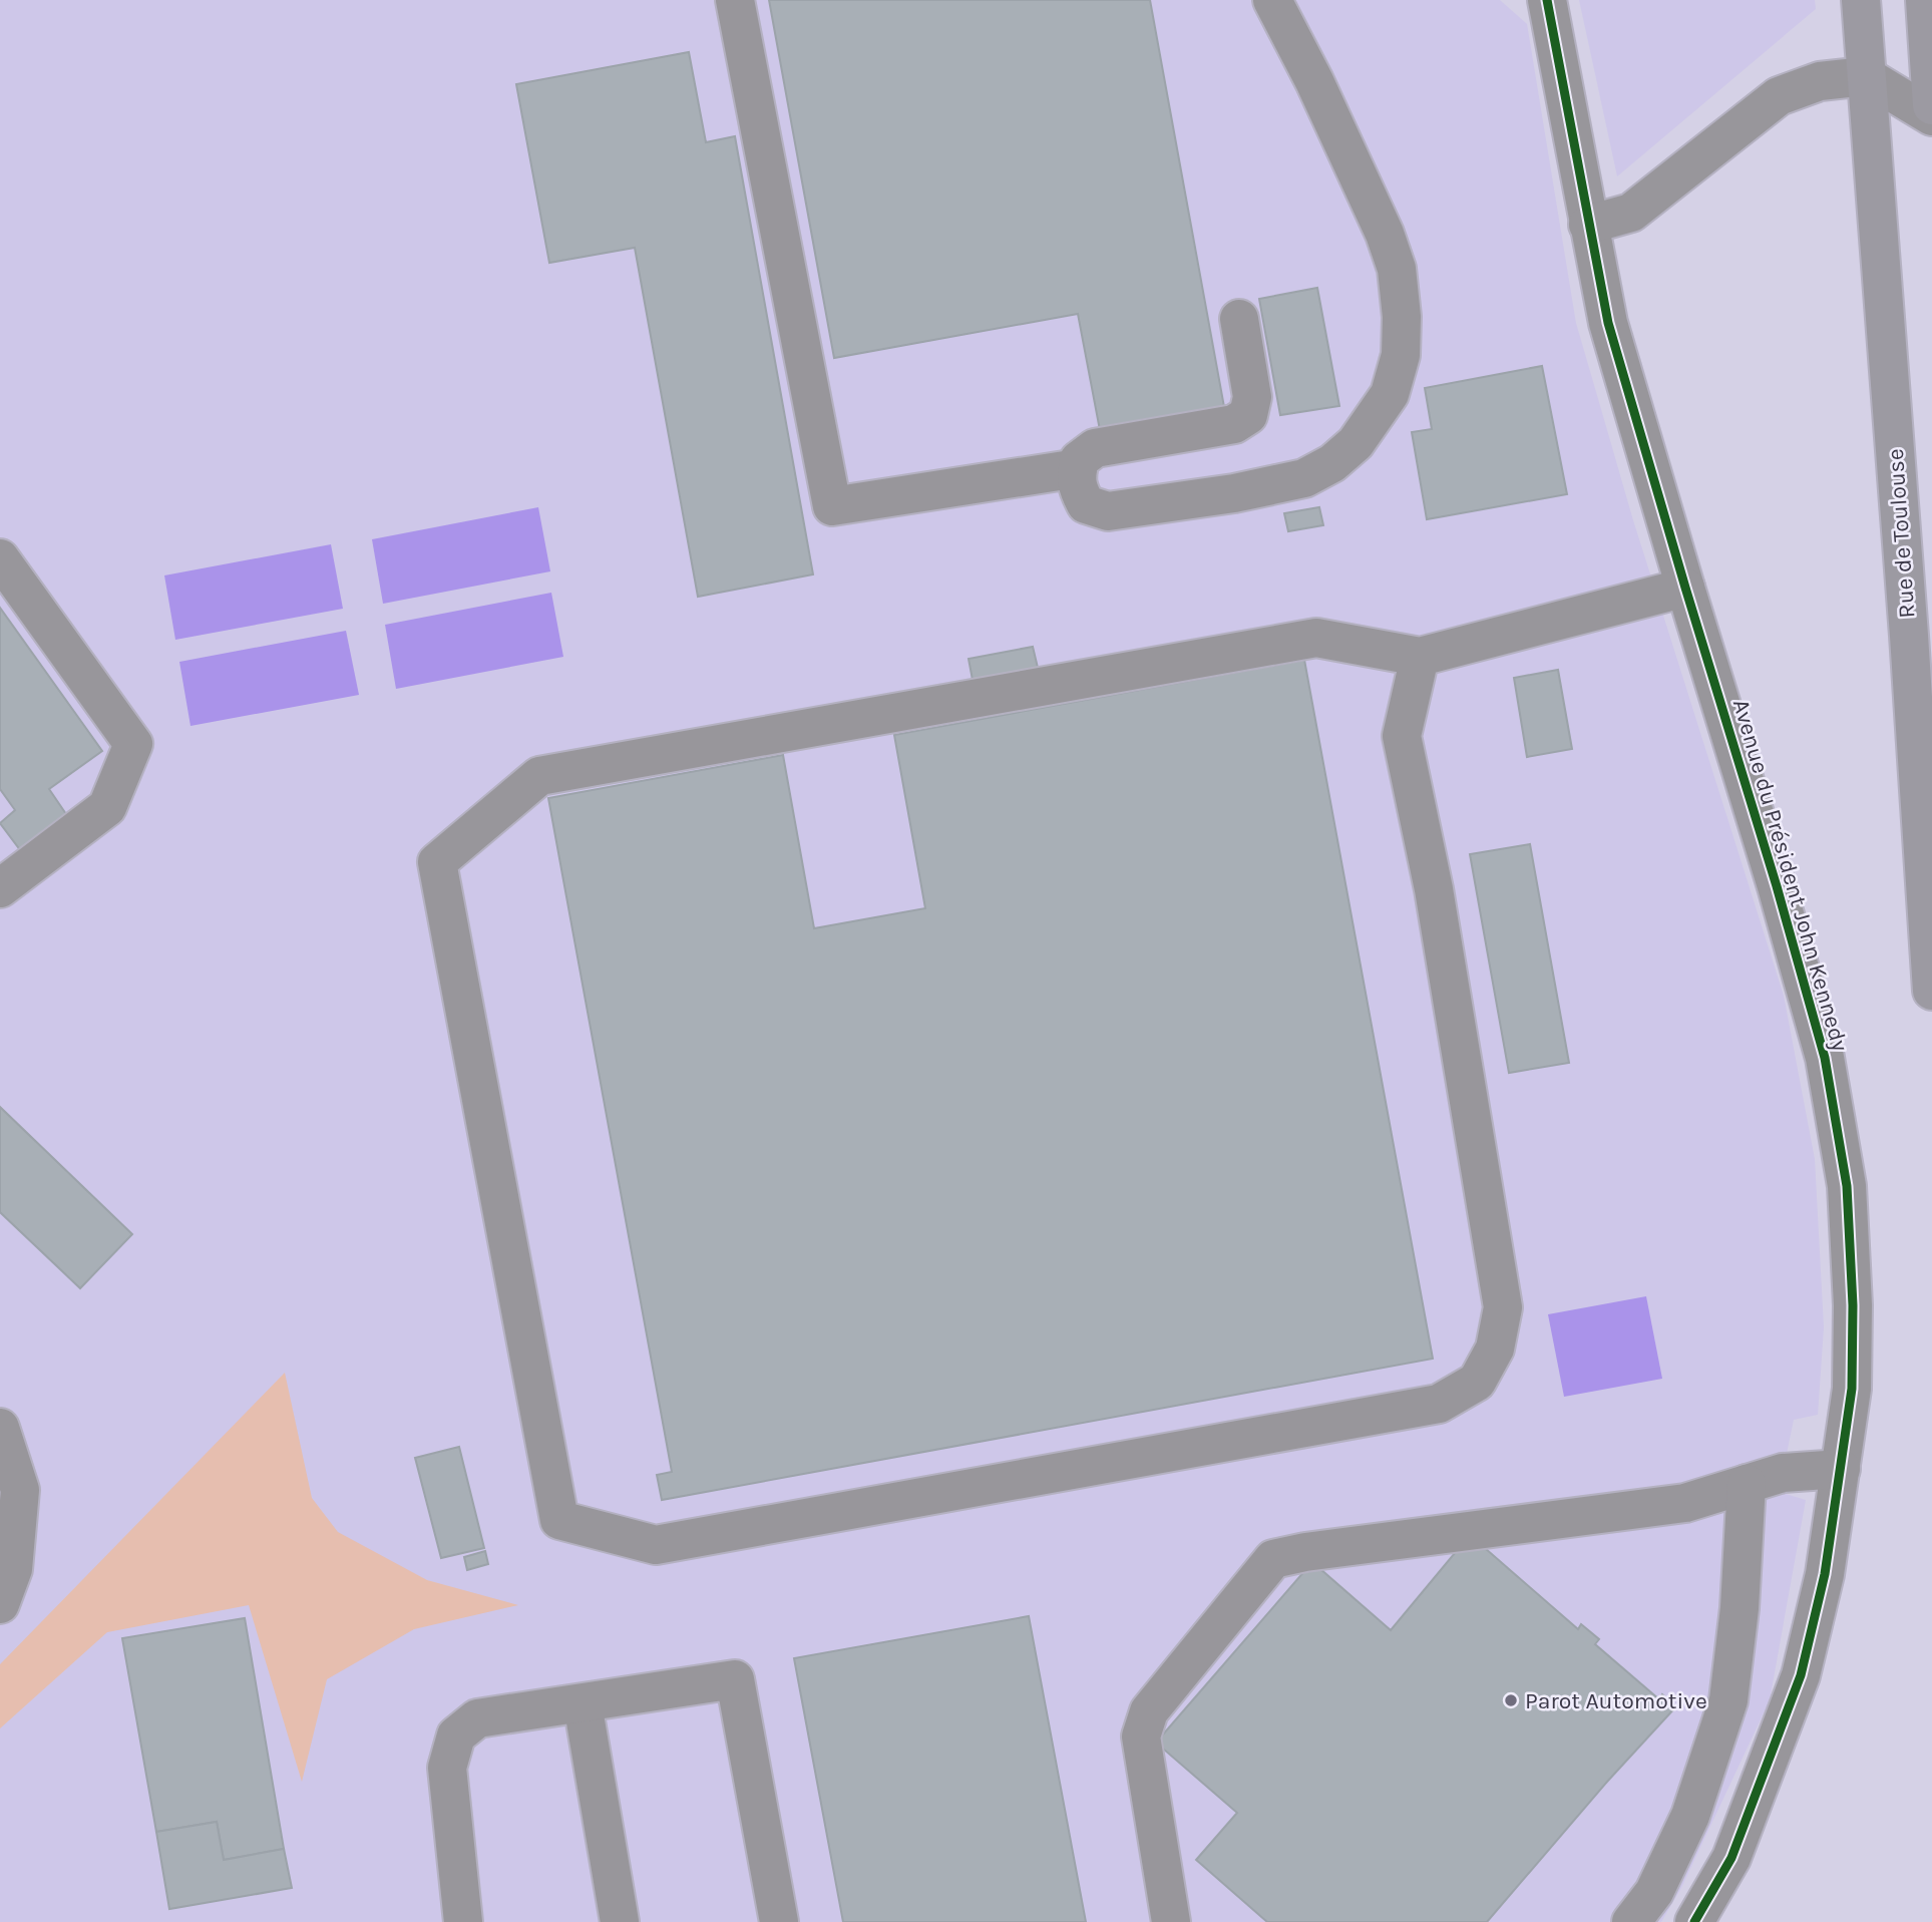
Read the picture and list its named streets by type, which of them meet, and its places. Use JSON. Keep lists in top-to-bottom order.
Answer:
{
  "streets": {
    "main road": ["Rue de Toulouse"],
    "street": ["Avenue du Président John Kennedy"]
  },
  "places": ["Parot Automotive"]
}
